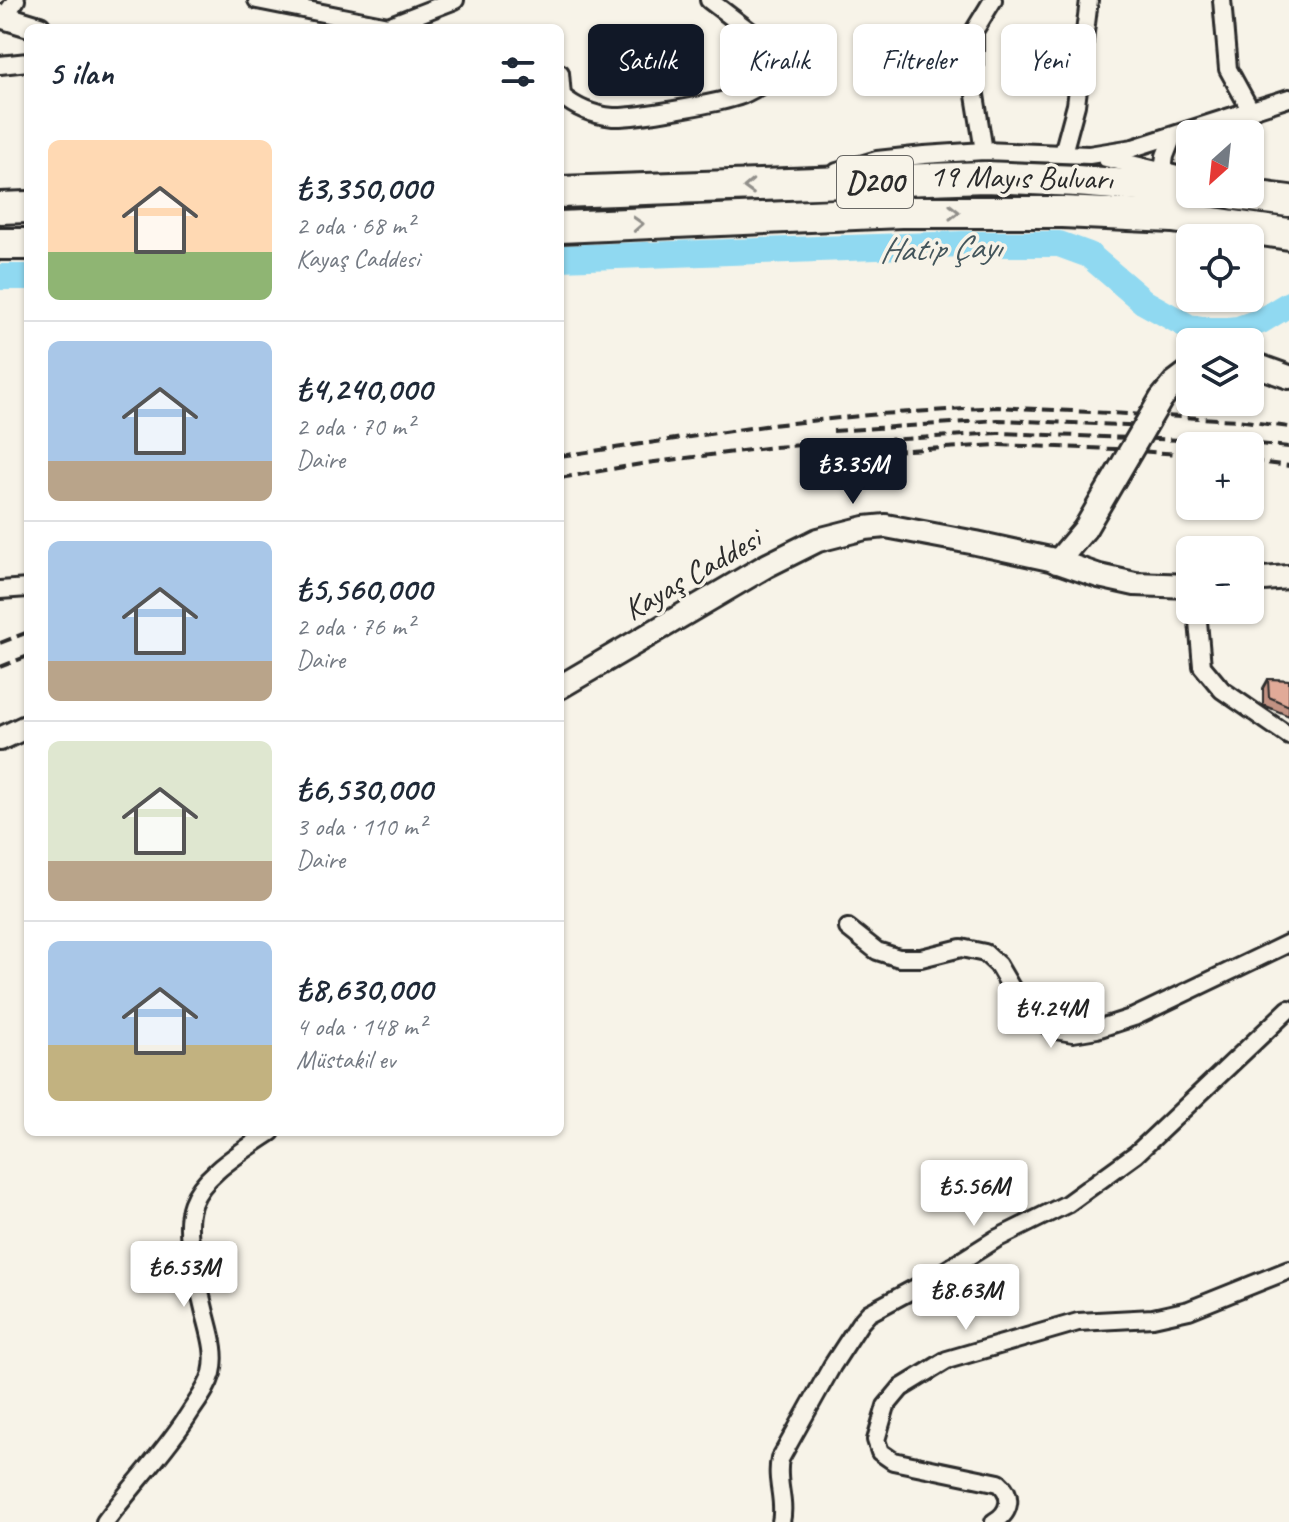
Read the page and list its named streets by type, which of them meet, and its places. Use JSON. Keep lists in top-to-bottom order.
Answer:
{
  "streets": {
    "highway": ["19 Mayıs Bulvarı", "D200"],
    "street": ["Kayaş Caddesi"]
  },
  "water": ["Hatip Çayı"],
  "north": "bottom left",
  "page": {
    "chip": [
      "Satılık",
      "Kiralık",
      "Filtreler",
      "Yeni"
    ],
    "heading": "5 ilan",
    "map_buttons": ["+", "−"],
    "list": [
      {
        "name": "₺3,350,000",
        "note": "2 oda · 68 m² · Kayaş Caddesi"
      },
      {
        "name": "₺4,240,000",
        "note": "2 oda · 70 m² · Daire"
      },
      {
        "name": "₺5,560,000",
        "note": "2 oda · 76 m² · Daire"
      },
      {
        "name": "₺6,530,000",
        "note": "3 oda · 110 m² · Daire"
      },
      {
        "name": "₺8,630,000",
        "note": "4 oda · 148 m² · Müstakil ev"
      }
    ],
    "price": [
      "₺3.35M",
      "₺4.24M",
      "₺5.56M",
      "₺6.53M",
      "₺8.63M"
    ]
  }
}
